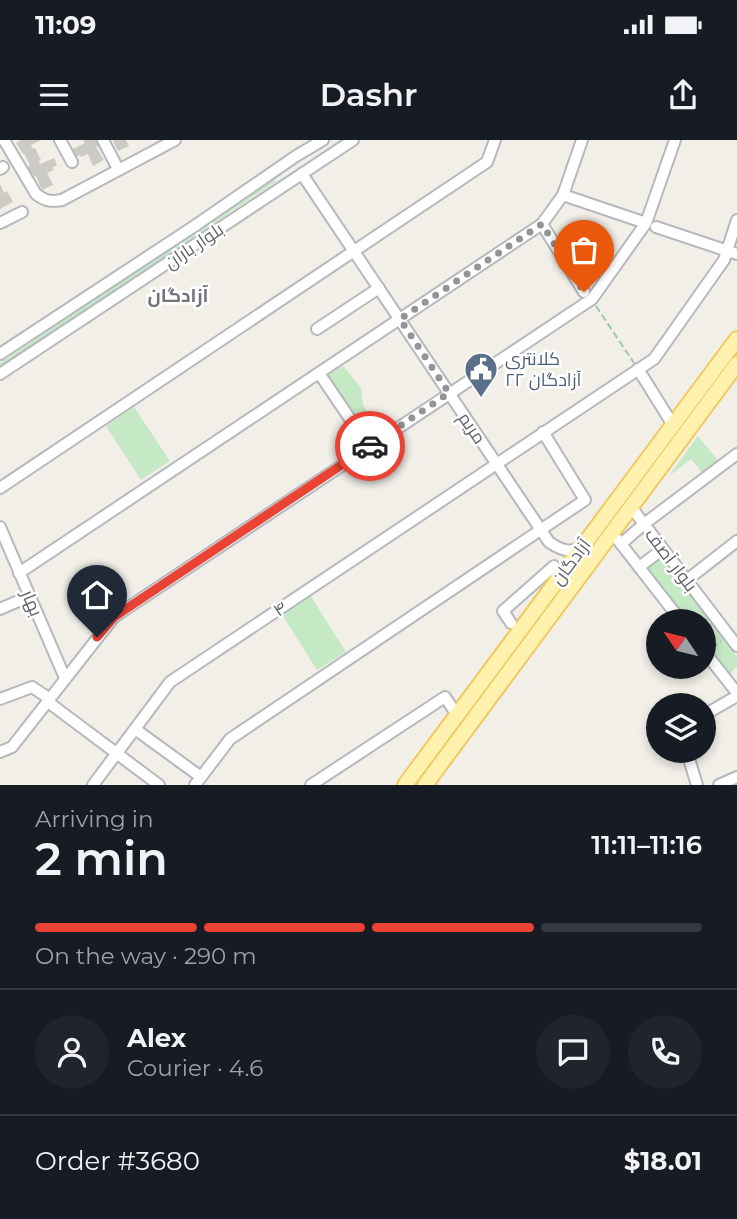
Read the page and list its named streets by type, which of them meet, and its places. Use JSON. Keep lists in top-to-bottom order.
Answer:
{
  "streets": {
    "main road": ["آزادگان"],
    "street": [
      "بلوار باران",
      "مریم",
      "بلوار آصف",
      "بهار",
      "۴"
    ]
  },
  "crossings": [
    ["بلوار باران", "مریم"],
    ["مریم", "۴"],
    ["بلوار آصف", "آزادگان"]
  ],
  "districts": ["آزادگان"],
  "places": {
    "public building": ["کلانتری ۲۲ آزادگان"]
  },
  "north": "top left",
  "page": {
    "status": "11:09",
    "header": "Dashr",
    "heading": ["2 min", "Arriving in", "11:11–11:16"],
    "panel": [
      "Alex",
      "Courier · 4.6",
      "Order #3680",
      "$18.01"
    ],
    "bar": "On the way · 290 m"
  }
}
